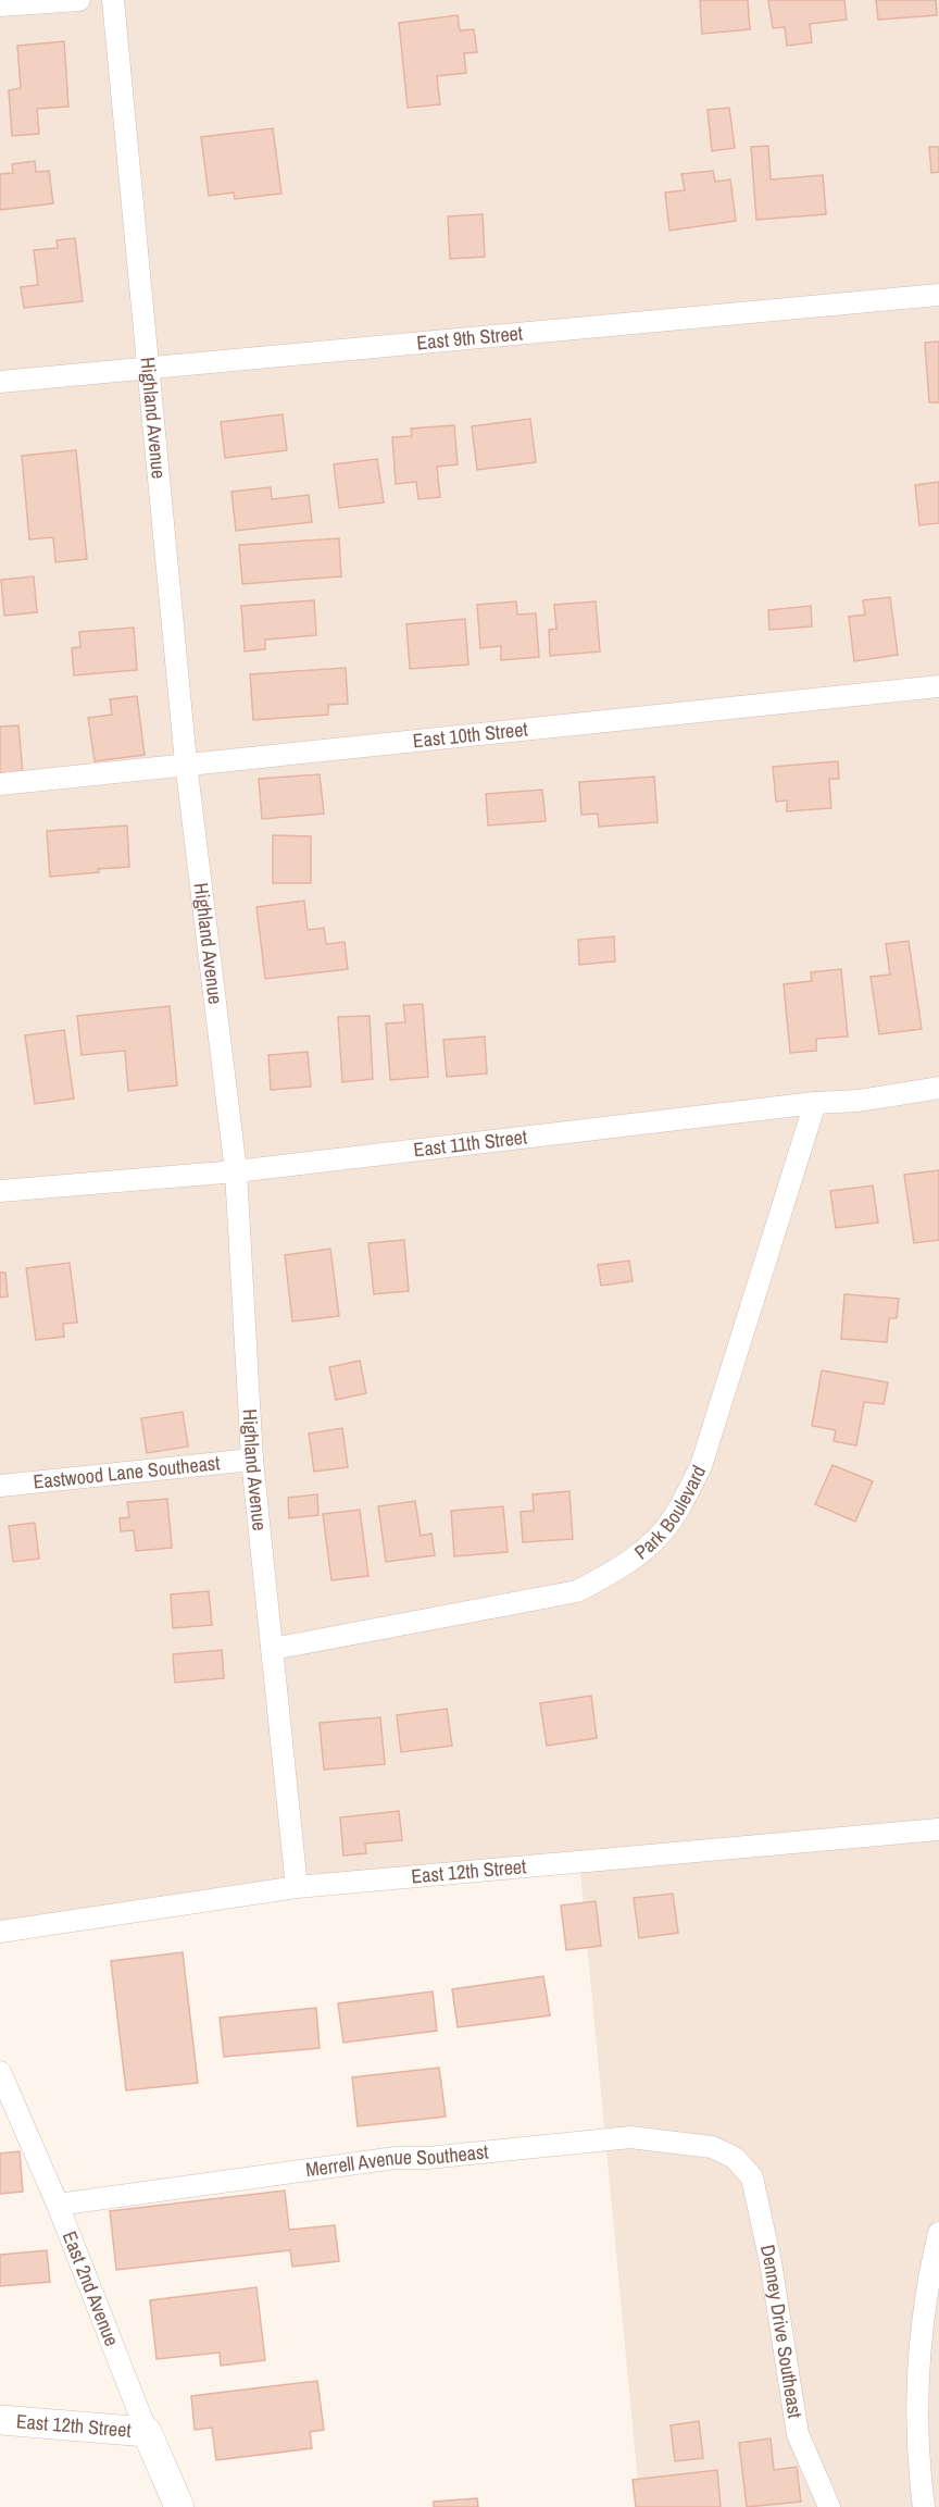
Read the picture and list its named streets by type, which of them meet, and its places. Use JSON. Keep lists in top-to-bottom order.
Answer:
{
  "streets": {
    "street": [
      "East 9th Street",
      "Highland Avenue",
      "East 10th Street",
      "East 11th Street",
      "Eastwood Lane Southeast",
      "Park Boulevard",
      "East 12th Street",
      "Merrell Avenue Southeast",
      "East 2nd Avenue",
      "Denney Drive Southeast"
    ]
  },
  "crossings": [
    ["East 9th Street", "Highland Avenue"],
    ["Highland Avenue", "East 10th Street"],
    ["Highland Avenue", "East 11th Street"],
    ["Highland Avenue", "Eastwood Lane Southeast"],
    ["Highland Avenue", "Park Boulevard"],
    ["Highland Avenue", "East 12th Street"],
    ["East 11th Street", "Park Boulevard"],
    ["East 12th Street", "East 2nd Avenue"],
    ["Merrell Avenue Southeast", "East 2nd Avenue"],
    ["Merrell Avenue Southeast", "Denney Drive Southeast"]
  ]
}
